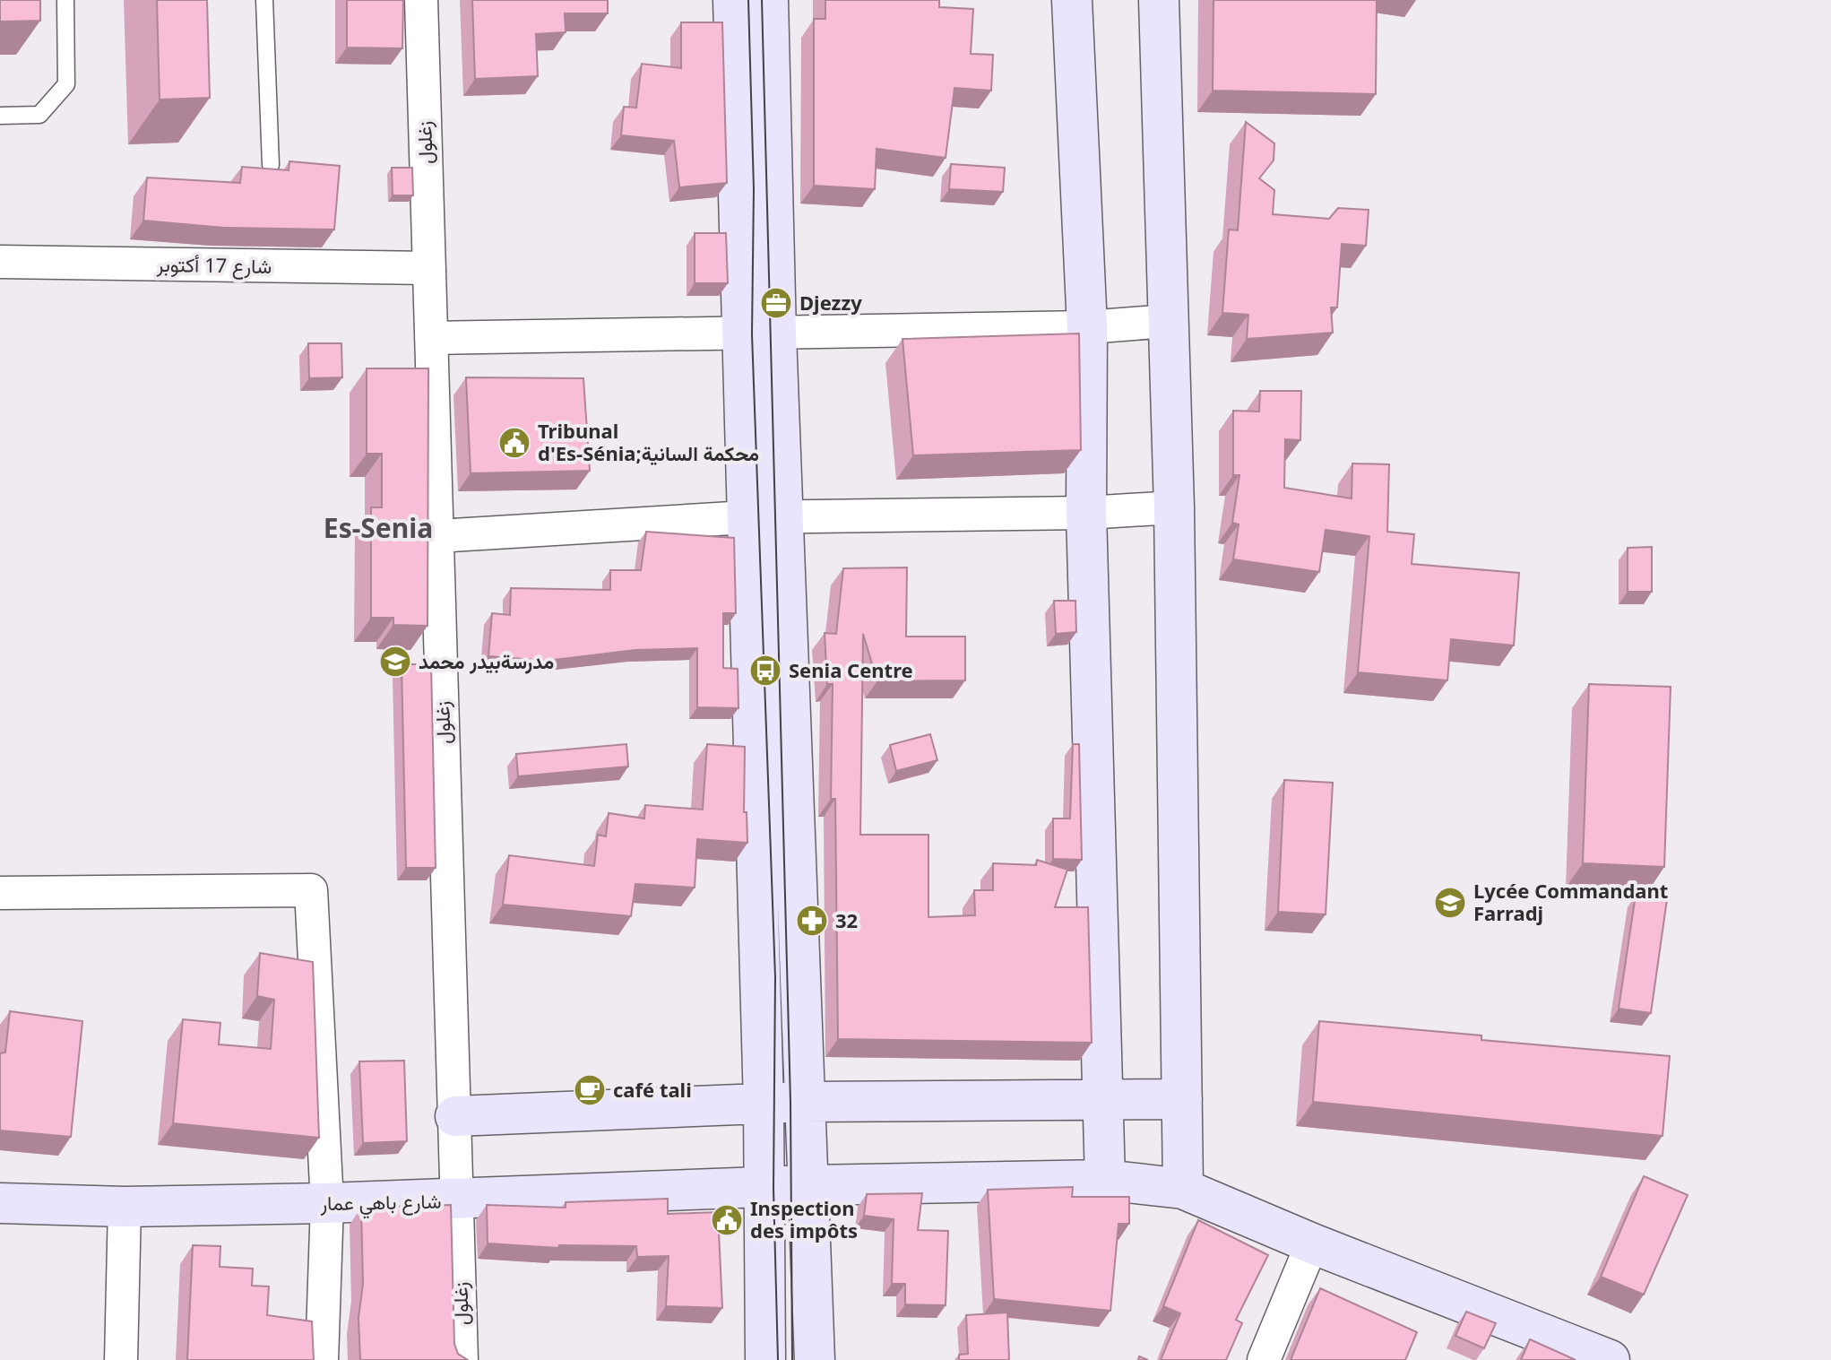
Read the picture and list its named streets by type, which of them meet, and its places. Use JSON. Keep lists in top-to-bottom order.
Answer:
{
  "streets": {
    "main road": ["شارع باهي عمار"],
    "street": ["زغلول", "شارع 17 أكتوبر"]
  },
  "crossings": [
    ["زغلول", "شارع 17 أكتوبر"],
    ["زغلول", "شارع باهي عمار"]
  ],
  "districts": ["Es-Senia"],
  "places": {
    "office": ["Djezzy"],
    "public building": ["Tribunal d'Es-Sénia;محكمة السانية", "Inspection des impôts"],
    "school or university": ["مدرسةبيدر محمد", "Lycée Commandant Farradj"],
    "bus stop": ["Senia Centre"],
    "pharmacy": ["32"],
    "cafe": ["café tali"]
  }
}
